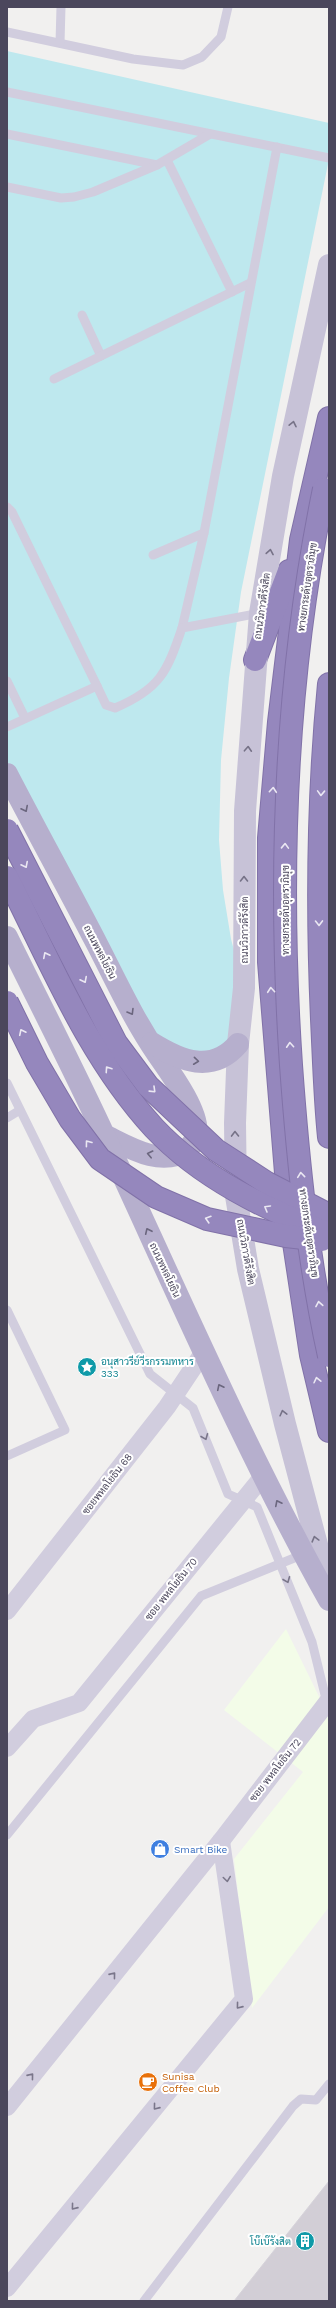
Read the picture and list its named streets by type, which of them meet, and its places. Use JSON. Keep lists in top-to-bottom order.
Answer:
{
  "streets": {
    "highway": ["ทางยกระดับอุตราภิมุข"],
    "main road": ["ถนนวิภาวดีรังสิต", "ถนนพหลโยธิน"],
    "street": ["ซอยพหลโยธิน 68", "ซอย พหลโยธิน 70", "ซอย พหลโยธิน 72"]
  },
  "crossings": [
    ["ถนนวิภาวดีรังสิต", "ถนนพหลโยธิน"],
    ["ถนนพหลโยธิน", "ซอยพหลโยธิน 68"],
    ["ถนนพหลโยธิน", "ซอย พหลโยธิน 70"]
  ],
  "one_way": ["ถนนวิภาวดีรังสิต"],
  "places": {
    "place": ["อนุสาวรีย์วีรกรรมทหาร 333"],
    "shop": ["Smart Bike"],
    "cafe": ["Sunisa Coffee Club"],
    "building": ["โบ๊เบ๊รังสิต"]
  }
}
